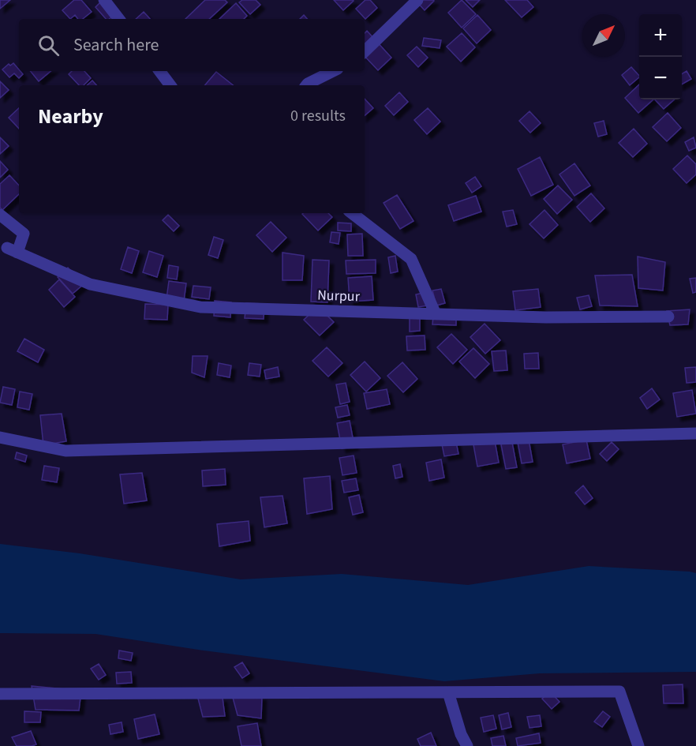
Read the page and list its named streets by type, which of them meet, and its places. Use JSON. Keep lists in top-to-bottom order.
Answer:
{
  "streets": {
    "street": ["Nurpur"]
  },
  "north": "top right",
  "page": {
    "map_buttons": ["+", "−"],
    "search": "Search here",
    "heading": ["Nearby", "0 results"]
  }
}
